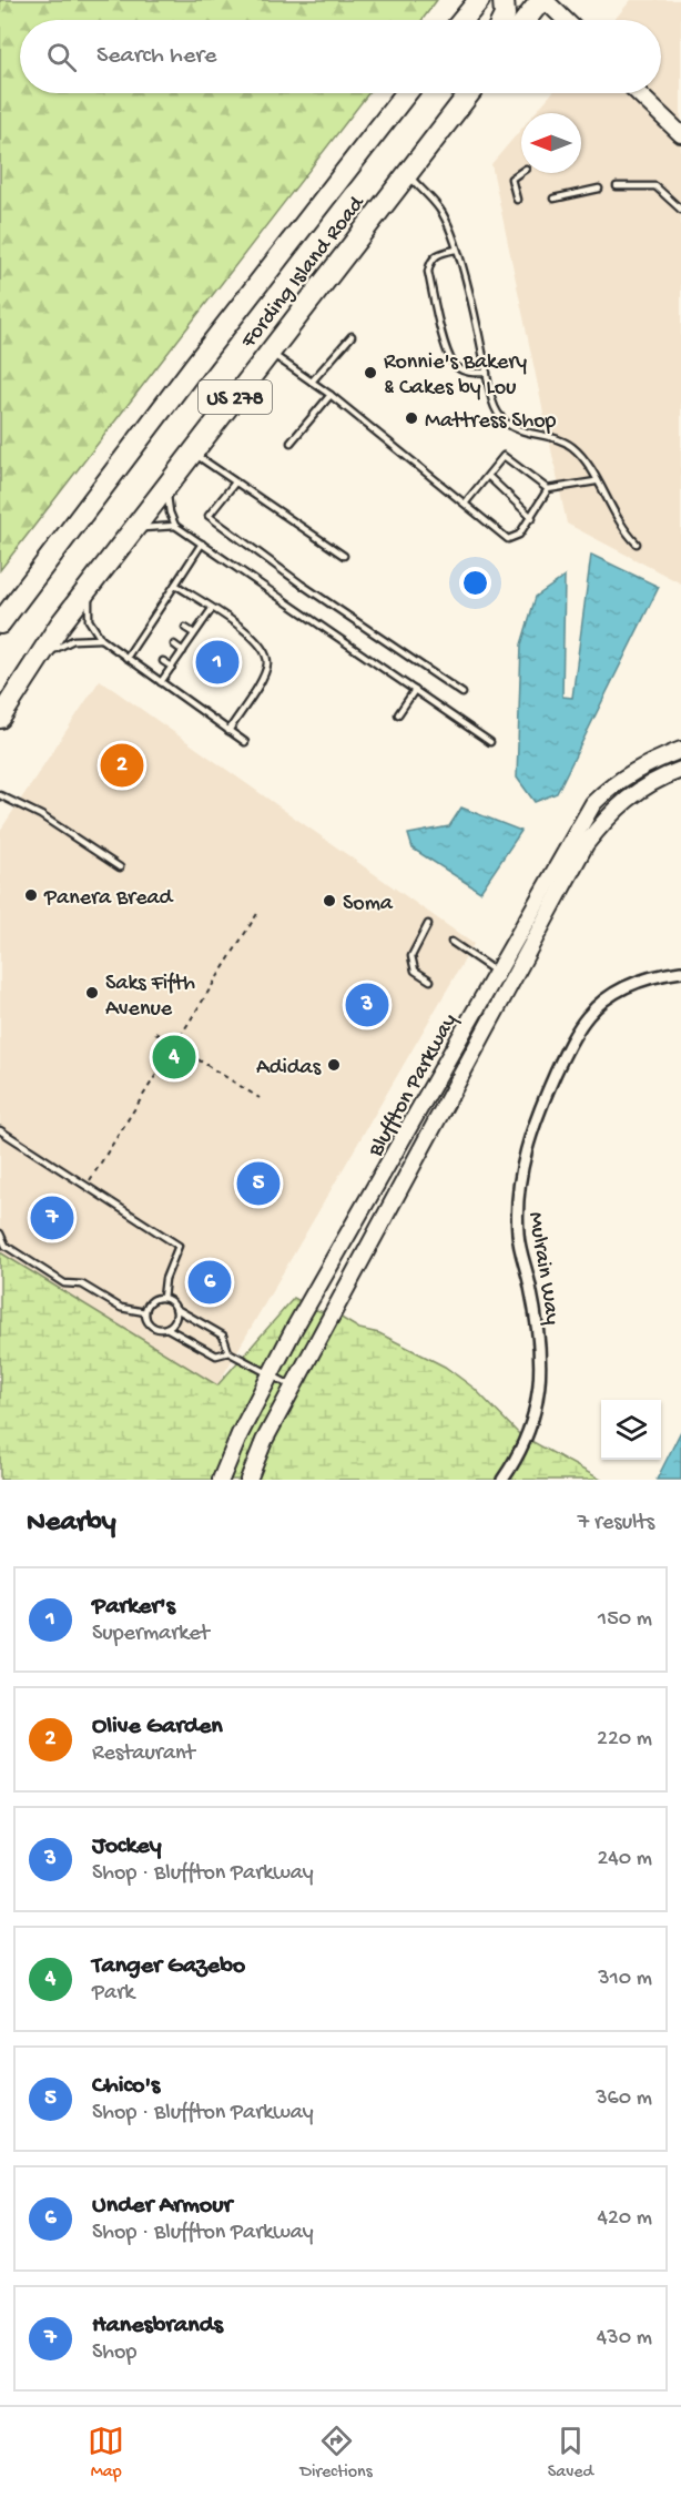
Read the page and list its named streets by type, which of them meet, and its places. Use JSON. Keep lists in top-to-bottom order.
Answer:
{
  "streets": {
    "highway": ["Fording Island Road", "US 278"],
    "main road": ["Bluffton Parkway"],
    "street": ["Mulrain Way"]
  },
  "places": [
    "Ronnie's Bakery & Cakes by Lou",
    "Mattress Shop",
    "Panera Bread",
    "Soma",
    "Saks Fifth Avenue",
    "Adidas"
  ],
  "north": "left",
  "page": {
    "search": "Search here",
    "pins": [
      "1",
      "2",
      "3",
      "4",
      "5",
      "7",
      "6"
    ],
    "heading": ["Nearby", "7 results"],
    "list": [
      {
        "mark": "1",
        "name": "Parker's",
        "note": "Supermarket",
        "value": "150 m"
      },
      {
        "mark": "2",
        "name": "Olive Garden",
        "note": "Restaurant",
        "value": "220 m"
      },
      {
        "mark": "3",
        "name": "Jockey",
        "note": "Shop · Bluffton Parkway",
        "value": "240 m"
      },
      {
        "mark": "4",
        "name": "Tanger Gazebo",
        "note": "Park",
        "value": "310 m"
      },
      {
        "mark": "5",
        "name": "Chico's",
        "note": "Shop · Bluffton Parkway",
        "value": "360 m"
      },
      {
        "mark": "6",
        "name": "Under Armour",
        "note": "Shop · Bluffton Parkway",
        "value": "420 m"
      },
      {
        "mark": "7",
        "name": "Hanesbrands",
        "note": "Shop",
        "value": "430 m"
      }
    ],
    "nav": ["Map", "Directions", "Saved"]
  }
}
